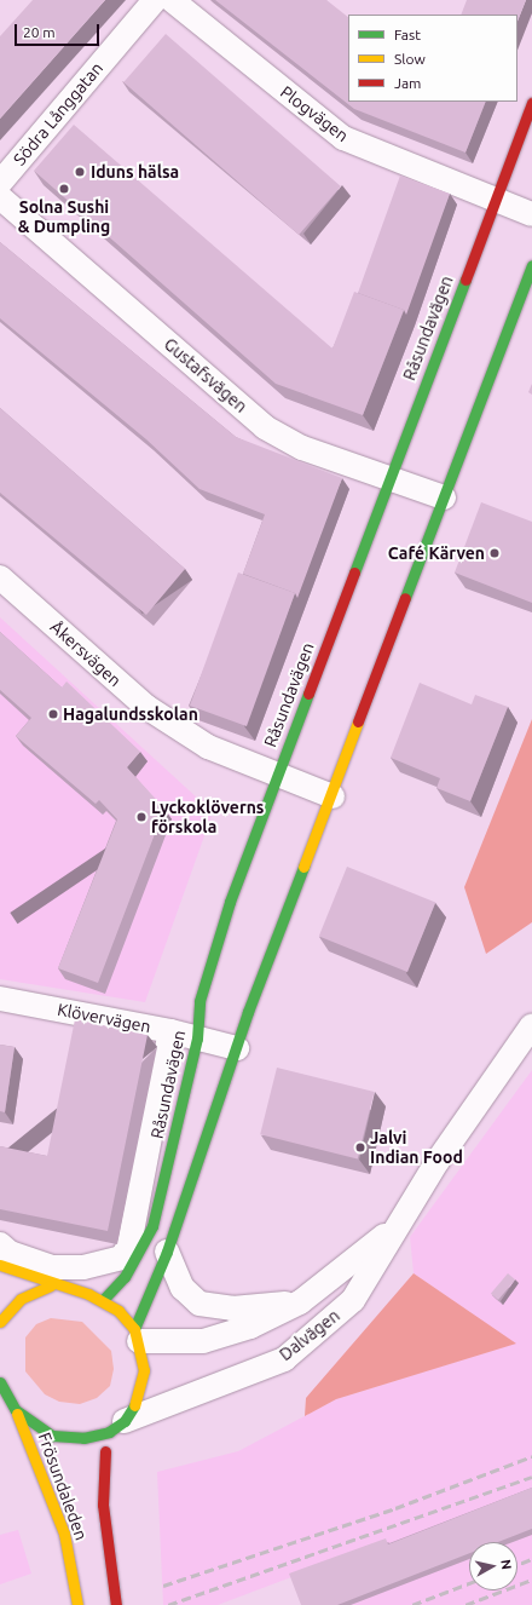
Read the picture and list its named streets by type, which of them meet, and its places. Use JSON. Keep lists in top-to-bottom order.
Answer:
{
  "streets": {
    "street": [
      "Södra Långgatan",
      "Plogvägen",
      "Råsundavägen",
      "Gustafsvägen",
      "Åkersvägen",
      "Klövervägen",
      "Dalvägen",
      "Frösundaleden"
    ]
  },
  "crossings": [
    ["Plogvägen", "Råsundavägen"],
    ["Råsundavägen", "Gustafsvägen"],
    ["Råsundavägen", "Åkersvägen"],
    ["Råsundavägen", "Klövervägen"],
    ["Dalvägen", "Frösundaleden"]
  ],
  "places": [
    "Iduns hälsa",
    "Solna Sushi & Dumpling",
    "Café Kärven",
    "Hagalundsskolan",
    "Lyckoklöverns förskola",
    "Jalvi Indian Food"
  ],
  "legend": ["Fast", "Slow", "Jam"],
  "scale_bar": "20 m",
  "north": "right"
}
